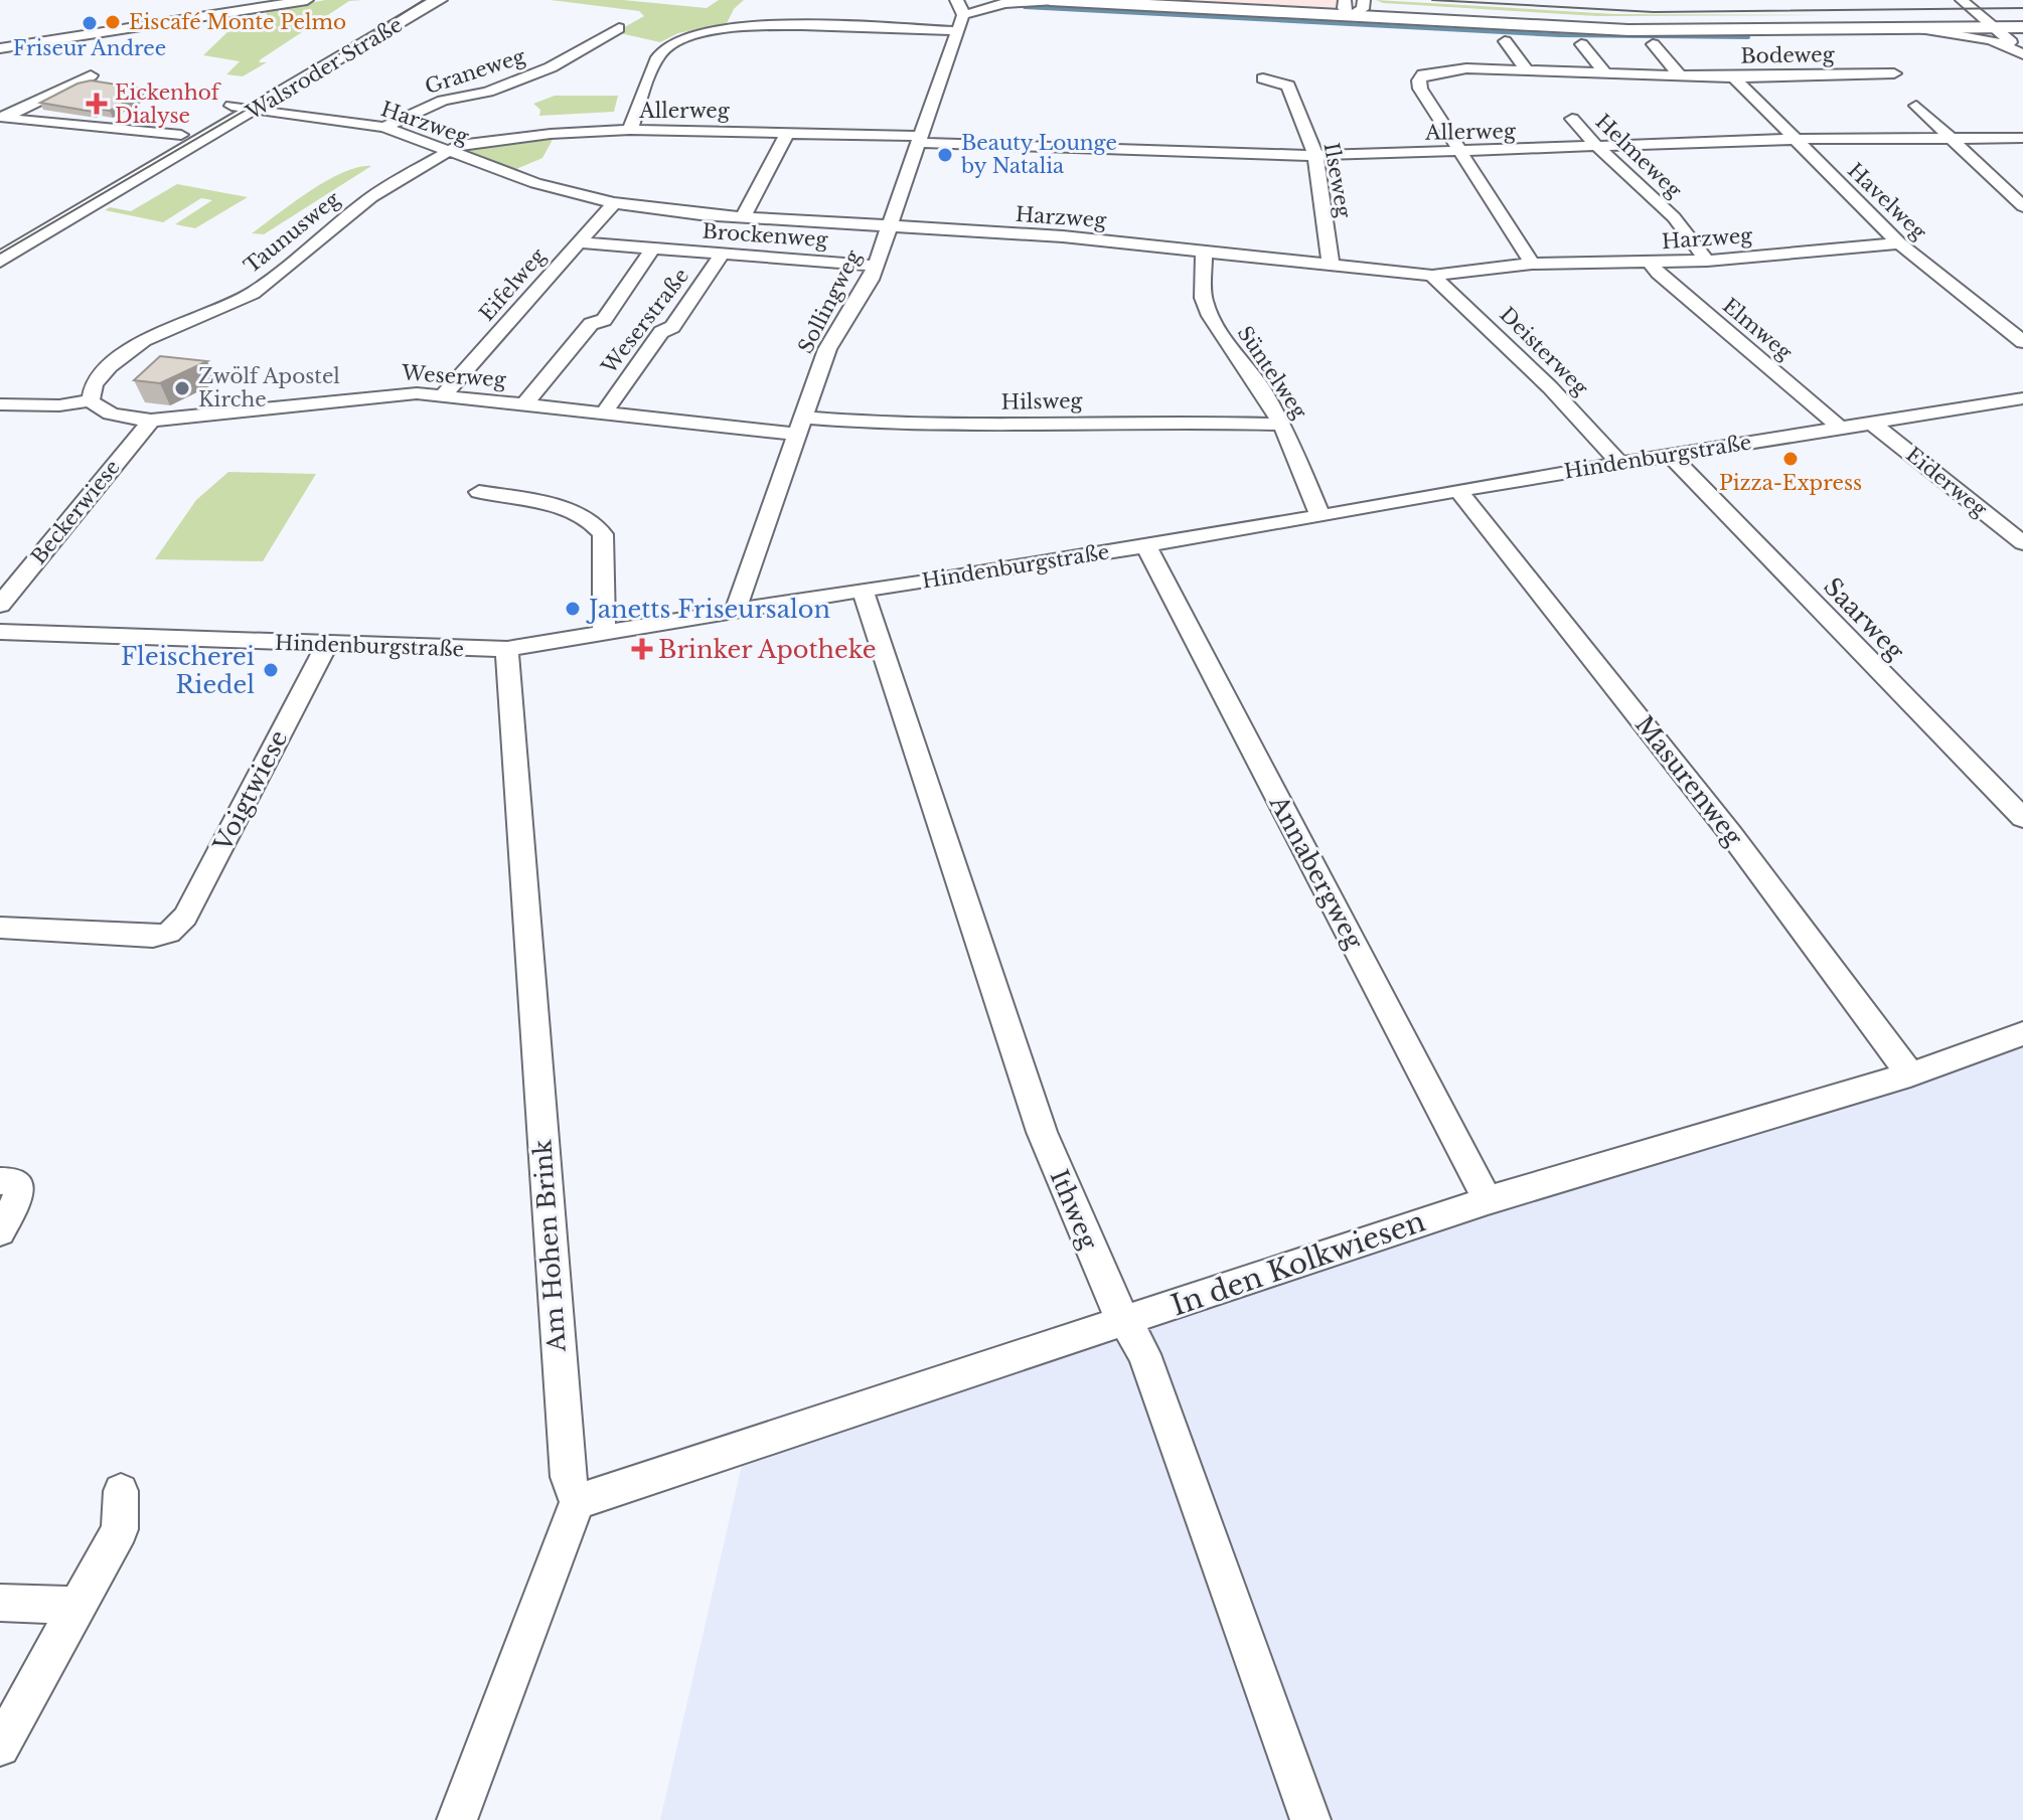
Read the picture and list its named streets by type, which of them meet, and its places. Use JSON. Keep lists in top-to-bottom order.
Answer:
{
  "streets": {
    "main road": ["Walsroder Straße"],
    "street": [
      "Bodeweg",
      "Graneweg",
      "Allerweg",
      "Harzweg",
      "Helmeweg",
      "Ilseweg",
      "Havelweg",
      "Taunusweg",
      "Brockenweg",
      "Eifelweg",
      "Sollingweg",
      "Weserstraße",
      "Elmweg",
      "Deisterweg",
      "Süntelweg",
      "Weserweg",
      "Hilsweg",
      "Hindenburgstraße",
      "Eiderweg",
      "Beckerwiese",
      "Saarweg",
      "Masurenweg",
      "Voigtwiese",
      "Annabergweg",
      "Ithweg",
      "Am Hohen Brink",
      "In den Kolkwiesen"
    ]
  },
  "crossings": [
    ["Bodeweg", "Allerweg"],
    ["Bodeweg", "Harzweg"],
    ["Bodeweg", "Havelweg"],
    ["Walsroder Straße", "Harzweg"],
    ["Graneweg", "Harzweg"],
    ["Allerweg", "Harzweg"],
    ["Allerweg", "Helmeweg"],
    ["Allerweg", "Ilseweg"],
    ["Allerweg", "Havelweg"],
    ["Allerweg", "Taunusweg"],
    ["Allerweg", "Sollingweg"],
    ["Harzweg", "Helmeweg"],
    ["Harzweg", "Ilseweg"],
    ["Harzweg", "Havelweg"],
    ["Harzweg", "Taunusweg"],
    ["Harzweg", "Eifelweg"],
    ["Harzweg", "Sollingweg"],
    ["Harzweg", "Elmweg"],
    ["Harzweg", "Deisterweg"],
    ["Harzweg", "Süntelweg"],
    ["Taunusweg", "Weserweg"],
    ["Brockenweg", "Eifelweg"],
    ["Brockenweg", "Sollingweg"],
    ["Brockenweg", "Weserstraße"],
    ["Brockenweg", "Weserweg"],
    ["Eifelweg", "Weserweg"],
    ["Sollingweg", "Weserweg"],
    ["Sollingweg", "Hilsweg"],
    ["Sollingweg", "Hindenburgstraße"],
    ["Weserstraße", "Weserweg"],
    ["Elmweg", "Hindenburgstraße"],
    ["Deisterweg", "Hindenburgstraße"],
    ["Süntelweg", "Hilsweg"],
    ["Süntelweg", "Hindenburgstraße"],
    ["Weserweg", "Hilsweg"],
    ["Weserweg", "Beckerwiese"],
    ["Hindenburgstraße", "Eiderweg"],
    ["Hindenburgstraße", "Saarweg"],
    ["Hindenburgstraße", "Masurenweg"],
    ["Hindenburgstraße", "Voigtwiese"],
    ["Hindenburgstraße", "Annabergweg"],
    ["Hindenburgstraße", "Ithweg"],
    ["Hindenburgstraße", "Am Hohen Brink"],
    ["Masurenweg", "In den Kolkwiesen"],
    ["Annabergweg", "In den Kolkwiesen"],
    ["Ithweg", "In den Kolkwiesen"],
    ["Am Hohen Brink", "In den Kolkwiesen"]
  ],
  "places": {
    "other": [
      "Eiscafé Monte Pelmo",
      "Friseur Andree",
      "Beauty Lounge by Natalia",
      "Zwölf Apostel Kirche",
      "Pizza-Express",
      "Janetts Friseursalon",
      "Fleischerei Riedel"
    ],
    "health": ["Eickenhof Dialyse", "Brinker Apotheke"]
  }
}
